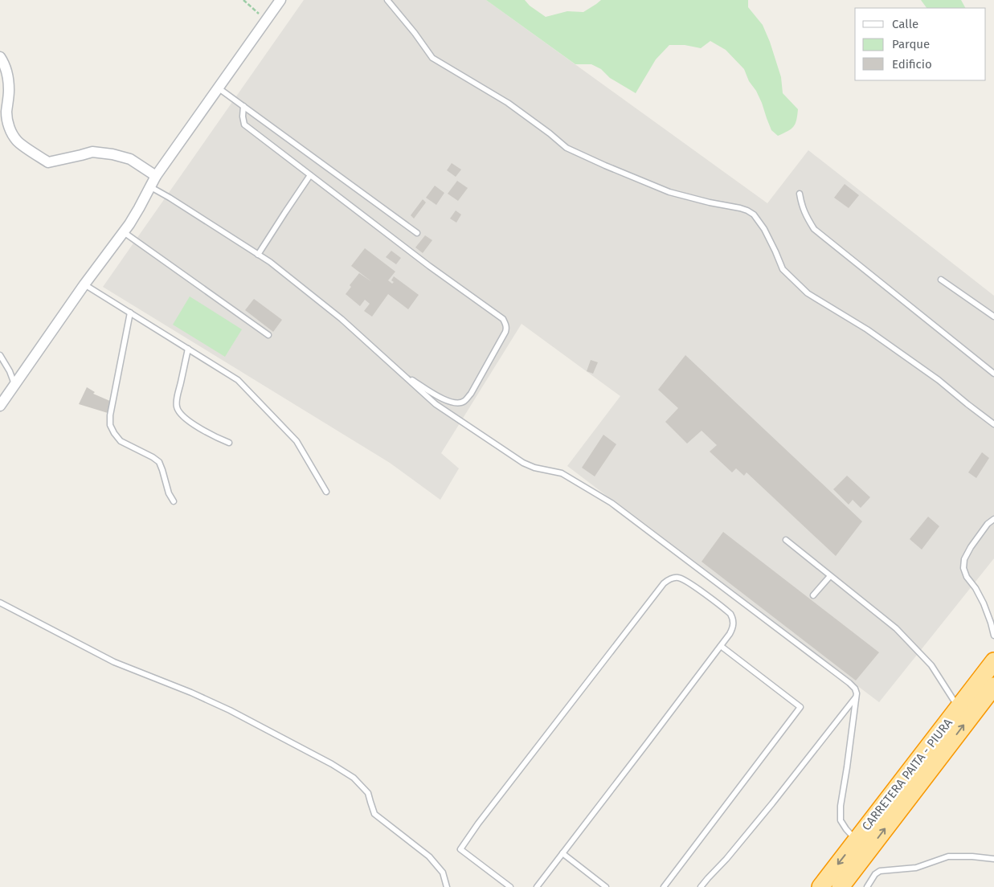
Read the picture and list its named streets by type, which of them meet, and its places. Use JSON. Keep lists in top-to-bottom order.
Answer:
{
  "streets": {
    "highway": ["CARRETERA PAITA - PIURA"]
  },
  "legend": ["Calle", "Parque", "Edificio"]
}
